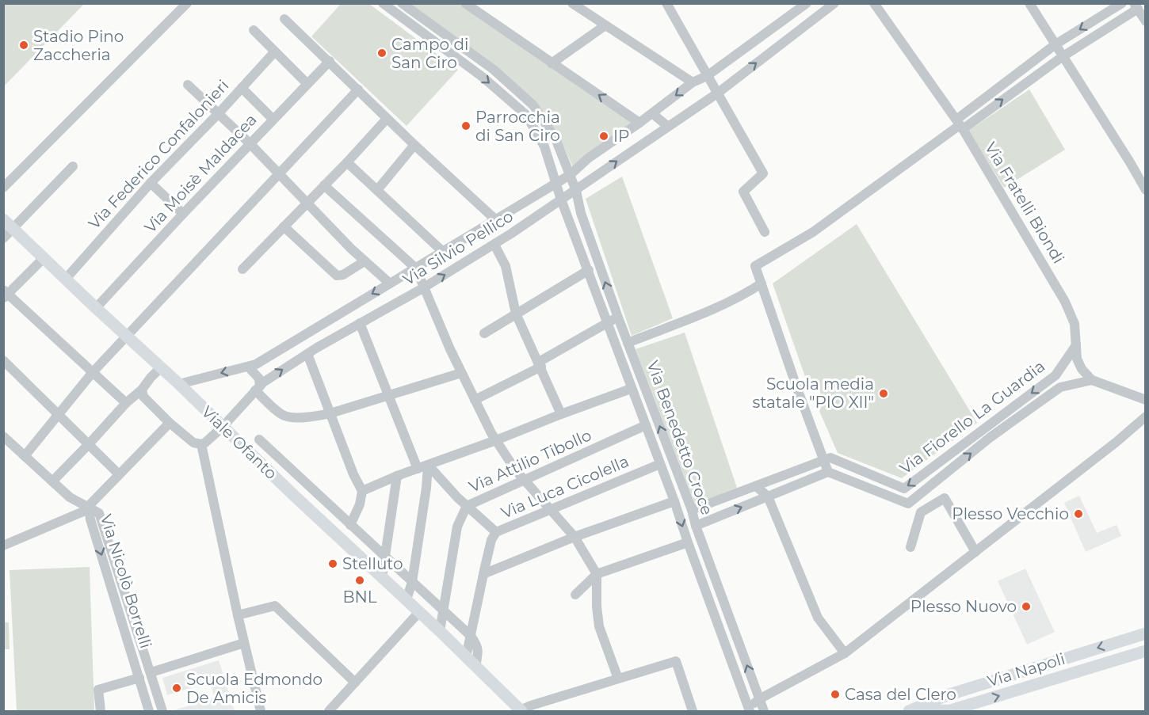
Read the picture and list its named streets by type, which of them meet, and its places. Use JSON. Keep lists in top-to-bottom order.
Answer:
{
  "streets": {
    "main road": ["Viale Ofanto", "Via Napoli"],
    "street": [
      "Via Federico Confalonieri",
      "Via Moisè Maldacea",
      "Via Fratelli Biondi",
      "Via Silvio Pellico",
      "Via Fiorello La Guardia",
      "Via Benedetto Croce",
      "Via Attilio Tibollo",
      "Via Luca Cicolella",
      "Via Nicolò Borrelli"
    ]
  },
  "crossings": [
    ["Via Federico Confalonieri", "Via Silvio Pellico"],
    ["Via Federico Confalonieri", "Viale Ofanto"],
    ["Via Moisè Maldacea", "Via Silvio Pellico"],
    ["Via Moisè Maldacea", "Viale Ofanto"],
    ["Via Fratelli Biondi", "Via Fiorello La Guardia"],
    ["Via Silvio Pellico", "Via Benedetto Croce"],
    ["Via Silvio Pellico", "Viale Ofanto"],
    ["Via Benedetto Croce", "Via Attilio Tibollo"],
    ["Via Benedetto Croce", "Via Luca Cicolella"],
    ["Viale Ofanto", "Via Attilio Tibollo"],
    ["Viale Ofanto", "Via Luca Cicolella"]
  ],
  "places": [
    "Stadio Pino Zaccheria",
    "Campo di San Ciro",
    "Parrocchia di San Ciro",
    "IP",
    "Scuola media statale \"PIO XII\"",
    "Plesso Vecchio",
    "Stelluto",
    "BNL",
    "Plesso Nuovo",
    "Scuola Edmondo De Amicis",
    "Casa del Clero"
  ]
}
